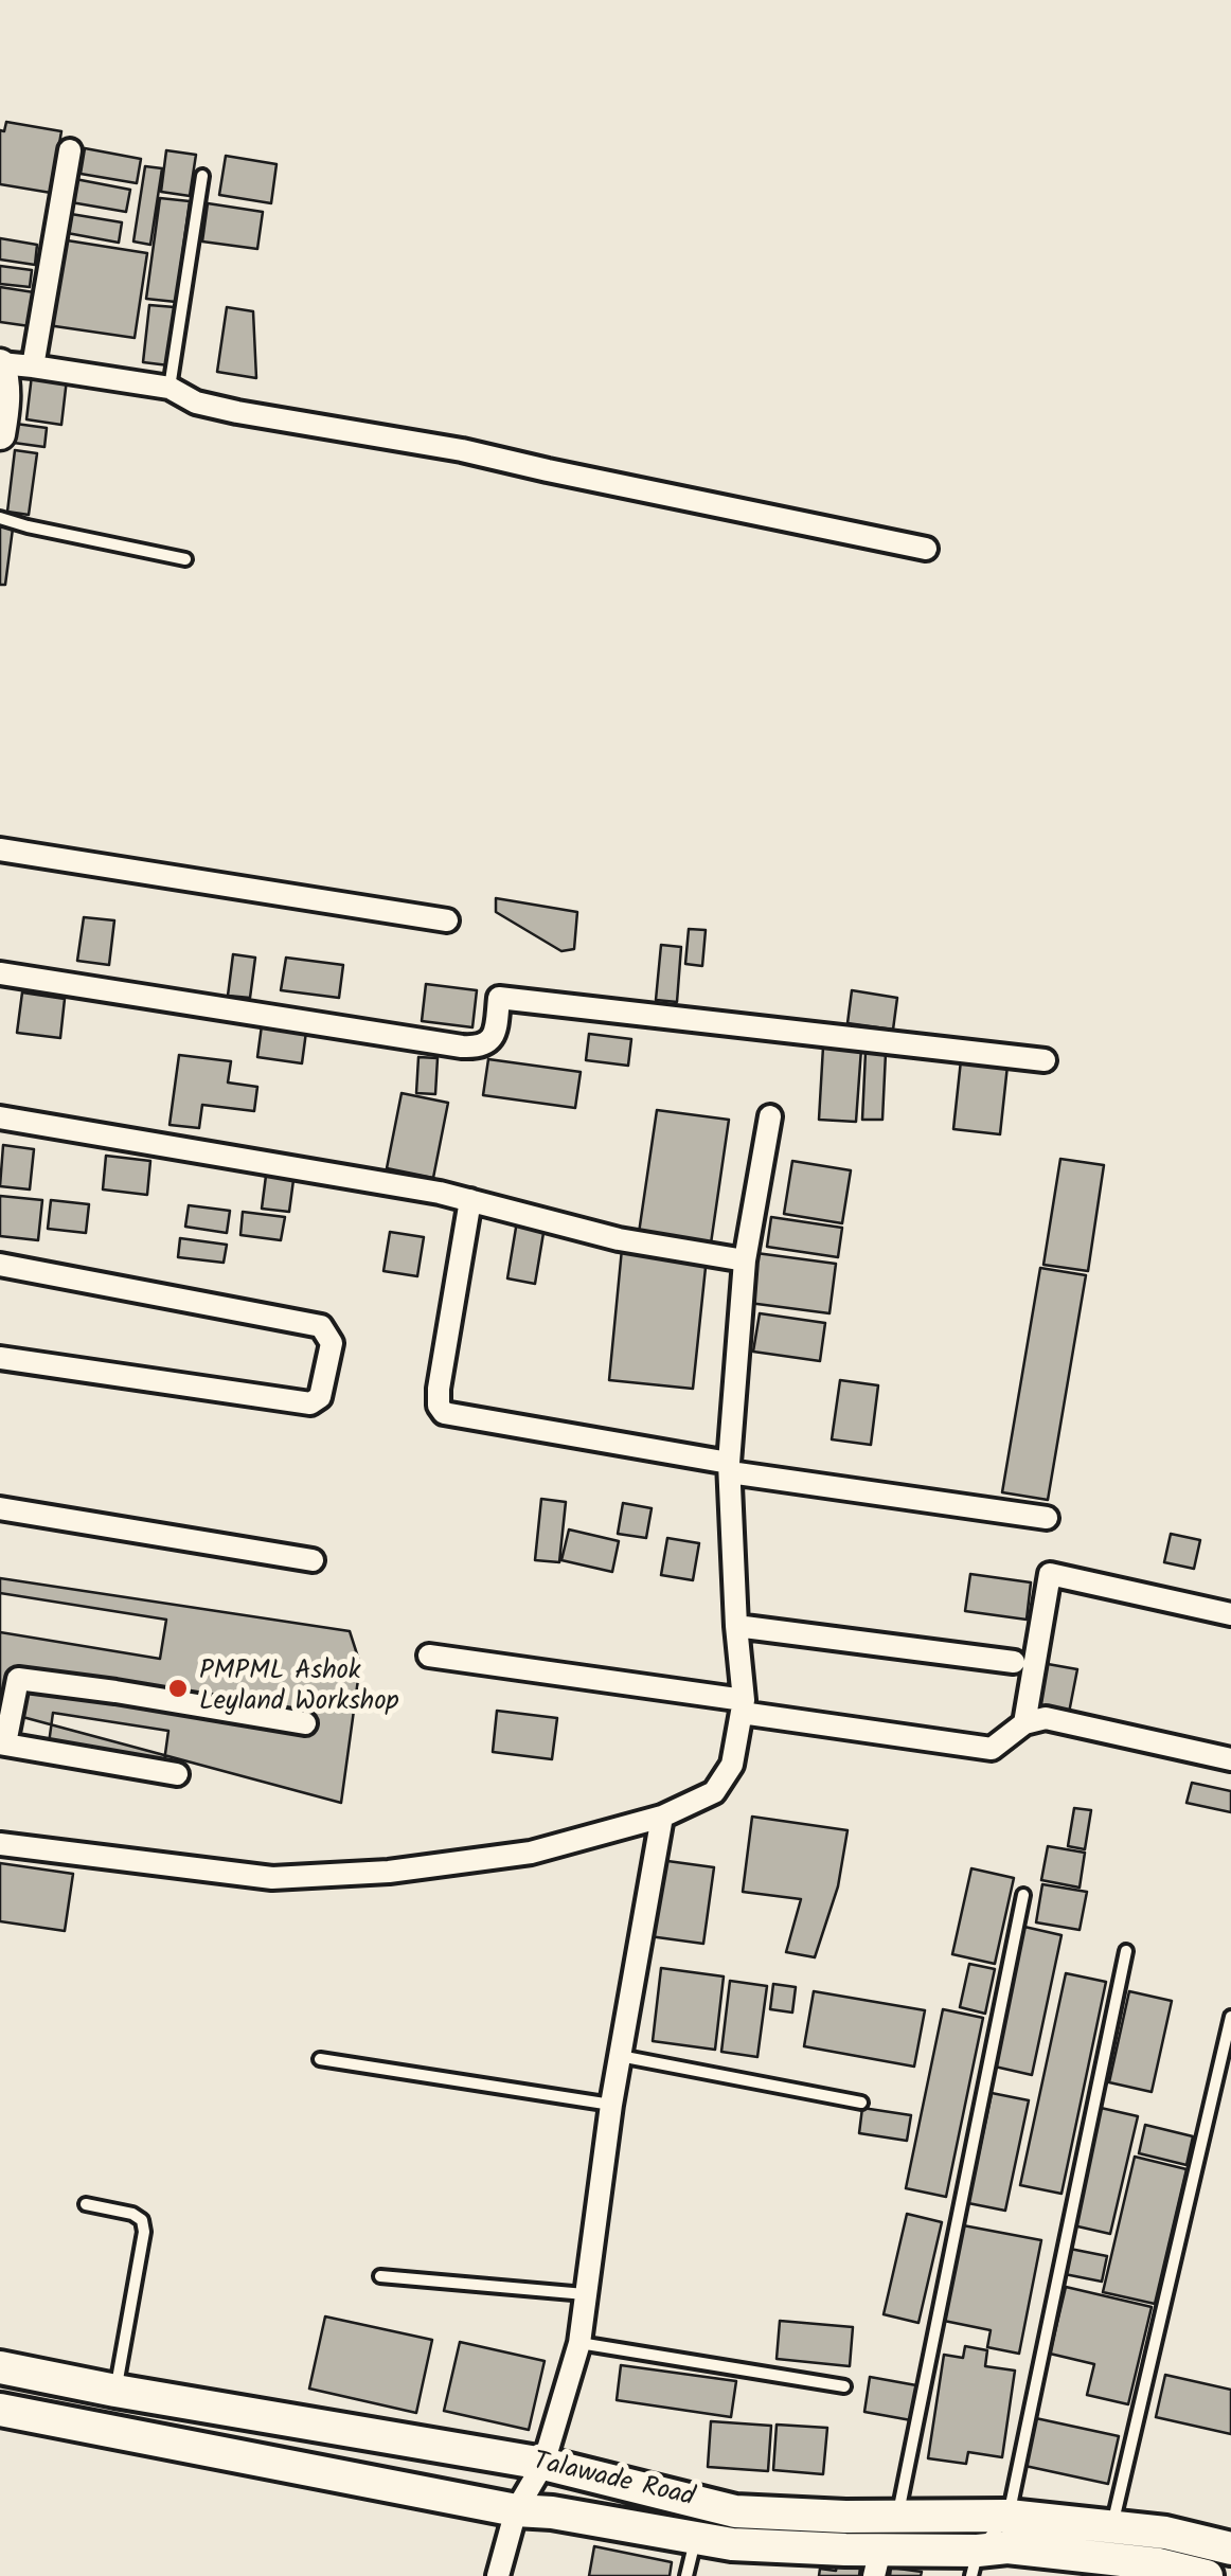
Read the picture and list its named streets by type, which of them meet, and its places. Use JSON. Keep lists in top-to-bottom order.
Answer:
{
  "streets": {
    "main road": ["Talawade Road"]
  },
  "places": ["PMPML Ashok Leyland Workshop"]
}
